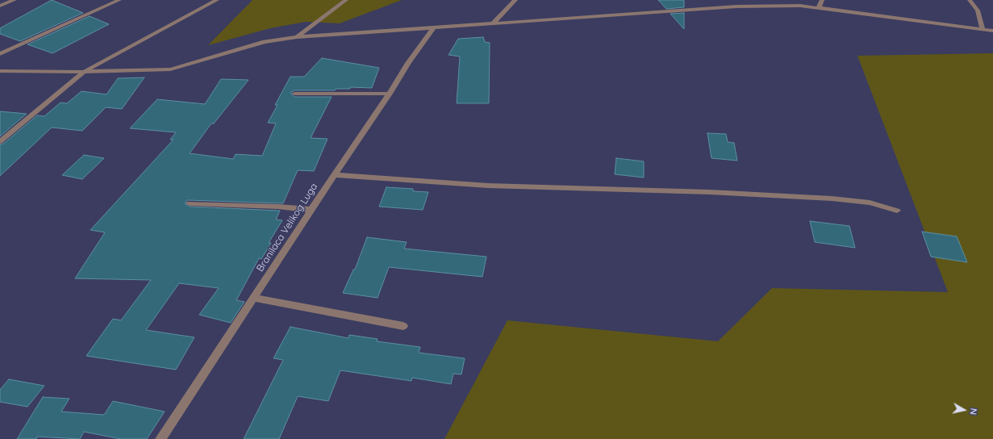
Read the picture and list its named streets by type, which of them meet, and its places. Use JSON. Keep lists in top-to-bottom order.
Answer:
{
  "streets": {
    "street": ["Branilaca Velikog Luga"]
  },
  "north": "right"
}
